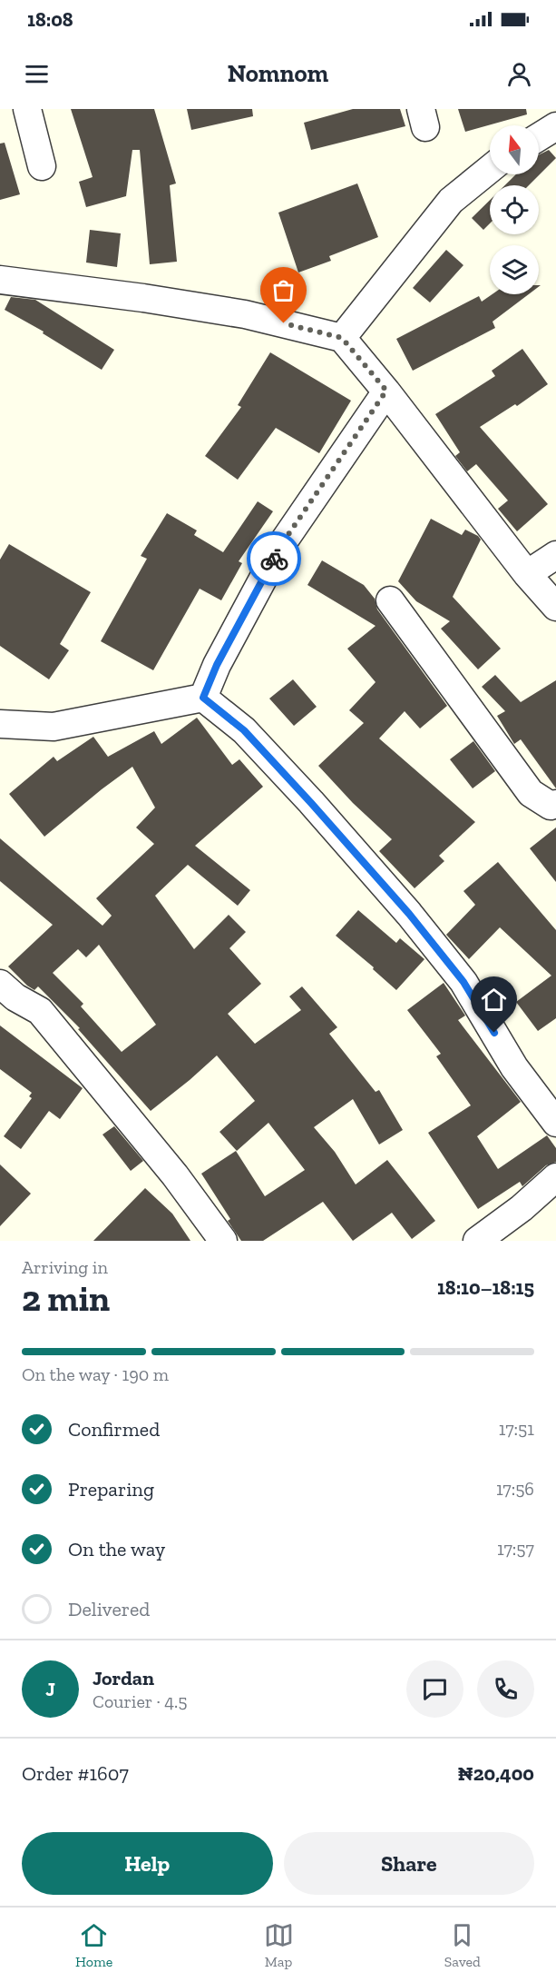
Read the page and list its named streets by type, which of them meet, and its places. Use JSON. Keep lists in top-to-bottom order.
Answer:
{
  "north": "top",
  "page": {
    "status": "18:08",
    "header": "Nomnom",
    "heading": ["2 min", "Arriving in", "18:10–18:15"],
    "panel": [
      "Jordan",
      "Courier · 4.5",
      "Order #1607",
      "₦20,400"
    ],
    "bar": "On the way · 190 m",
    "list": [
      ["Confirmed", "17:51"],
      ["Preparing", "17:56"],
      ["On the way", "17:57"],
      "Delivered"
    ],
    "round": "J",
    "buttons": ["Help", "Share"],
    "tabs": ["Home", "Map", "Saved"]
  }
}
